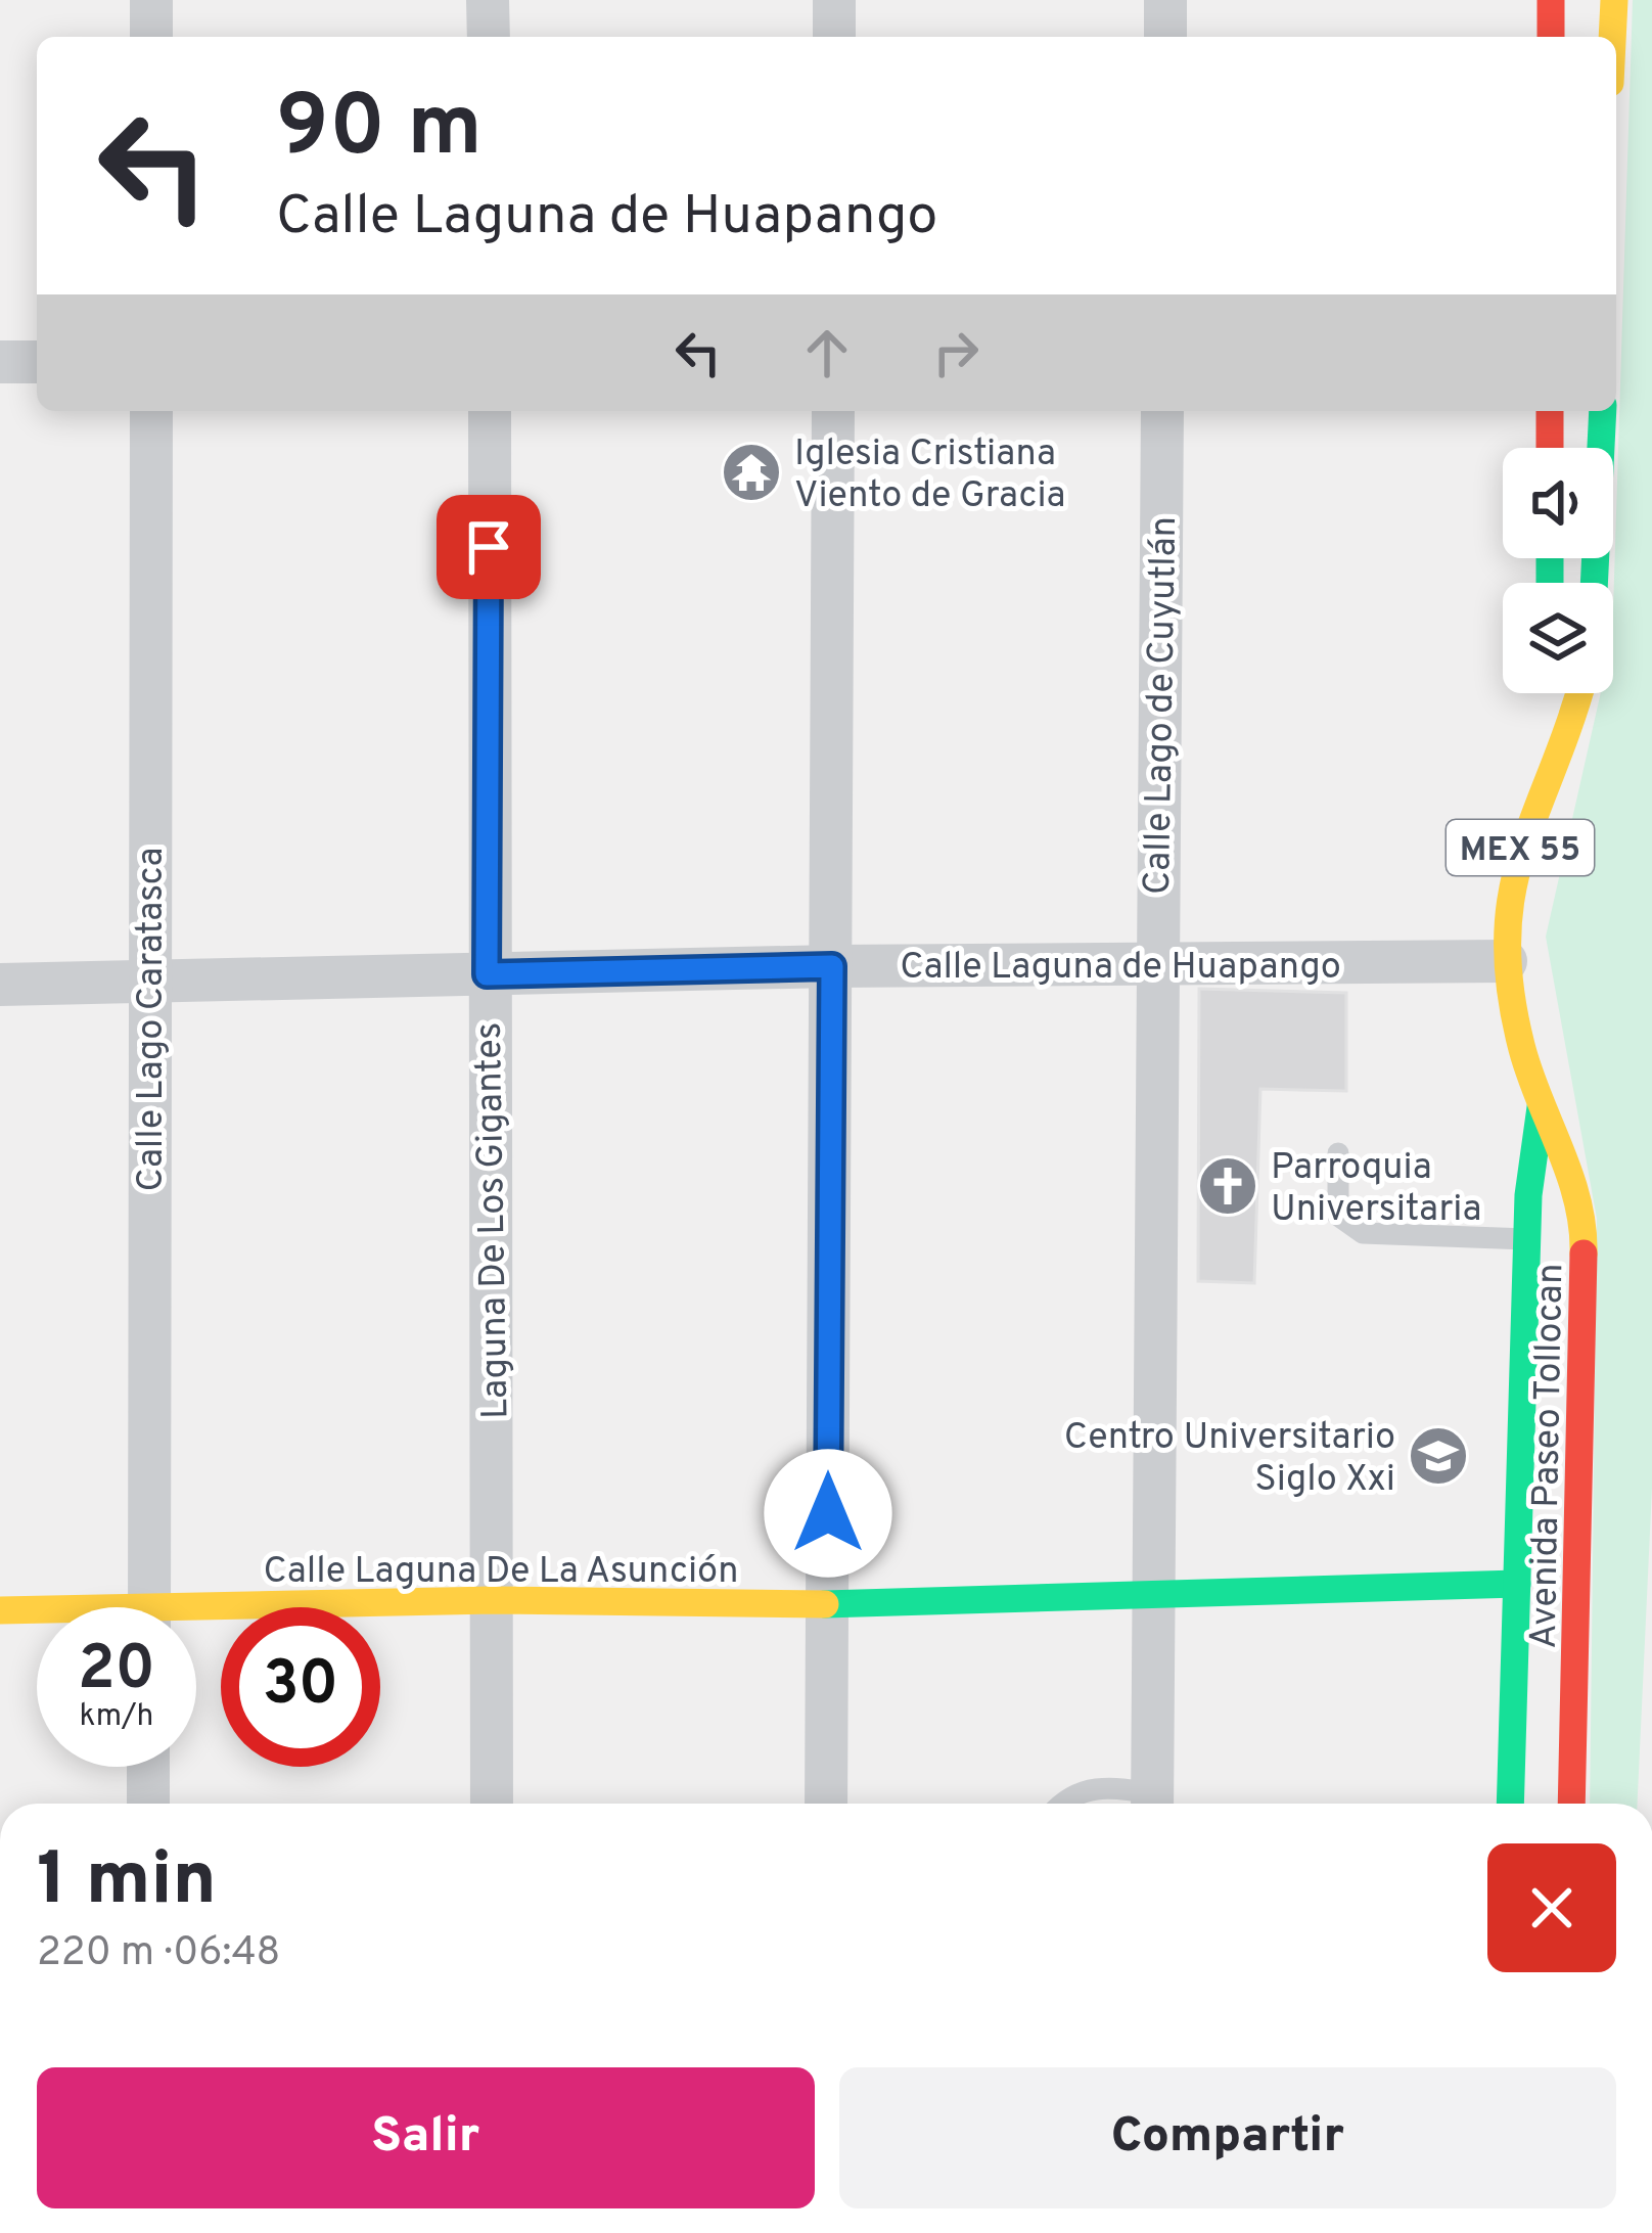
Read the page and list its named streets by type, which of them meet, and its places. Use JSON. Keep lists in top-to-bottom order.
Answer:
{
  "streets": {
    "main road": ["MEX 55", "Avenida Paseo Tollocan", "Calle Laguna De La Asunción"],
    "street": [
      "Calle Lago de Cuyutlán",
      "Calle Laguna de Huapango",
      "Calle Lago Caratasca",
      "Laguna De Los Gigantes"
    ]
  },
  "crossings": [
    ["Calle Lago de Cuyutlán", "Calle Laguna de Huapango"],
    ["Calle Lago de Cuyutlán", "Calle Laguna De La Asunción"],
    ["Calle Laguna de Huapango", "Calle Lago Caratasca"],
    ["Calle Laguna de Huapango", "Laguna De Los Gigantes"],
    ["Calle Laguna de Huapango", "Avenida Paseo Tollocan"],
    ["Laguna De Los Gigantes", "Calle Laguna De La Asunción"],
    ["Avenida Paseo Tollocan", "Calle Laguna De La Asunción"]
  ],
  "places": {
    "temple": ["Iglesia Cristiana Viento de Gracia"],
    "church": ["Parroquia Universitaria"],
    "school or university": ["Centro Universitario Siglo Xxi"]
  },
  "page": {
    "turn": ["90 m", "Calle Laguna de Huapango"],
    "speed": "20 km/h",
    "limit": "30",
    "heading": ["1 min", "220 m · 06:48"],
    "buttons": ["Salir", "Compartir"]
  }
}
